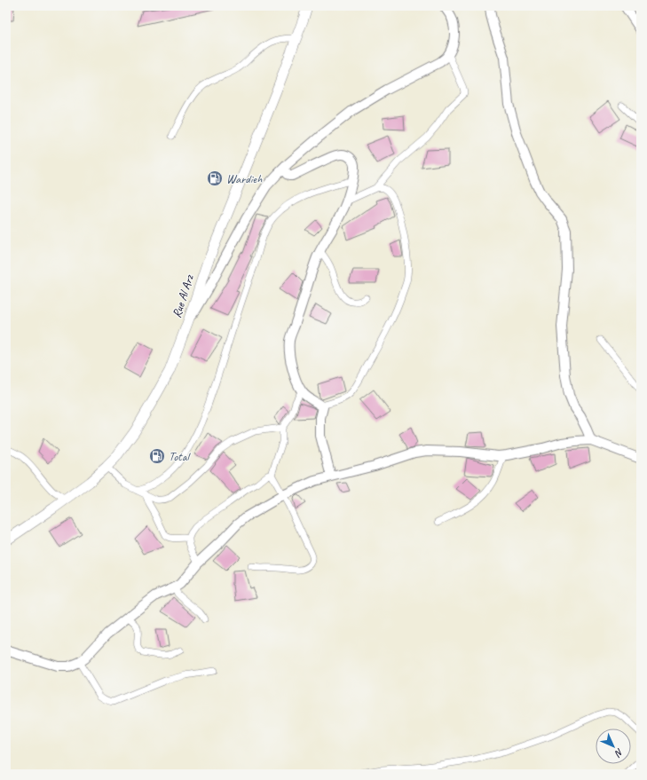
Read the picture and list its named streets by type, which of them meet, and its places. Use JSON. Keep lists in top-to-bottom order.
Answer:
{
  "streets": {
    "main road": ["Rue Al Arz"]
  },
  "places": {
    "fuel station": ["Wardieh", "Total"]
  },
  "north": "bottom right"
}
